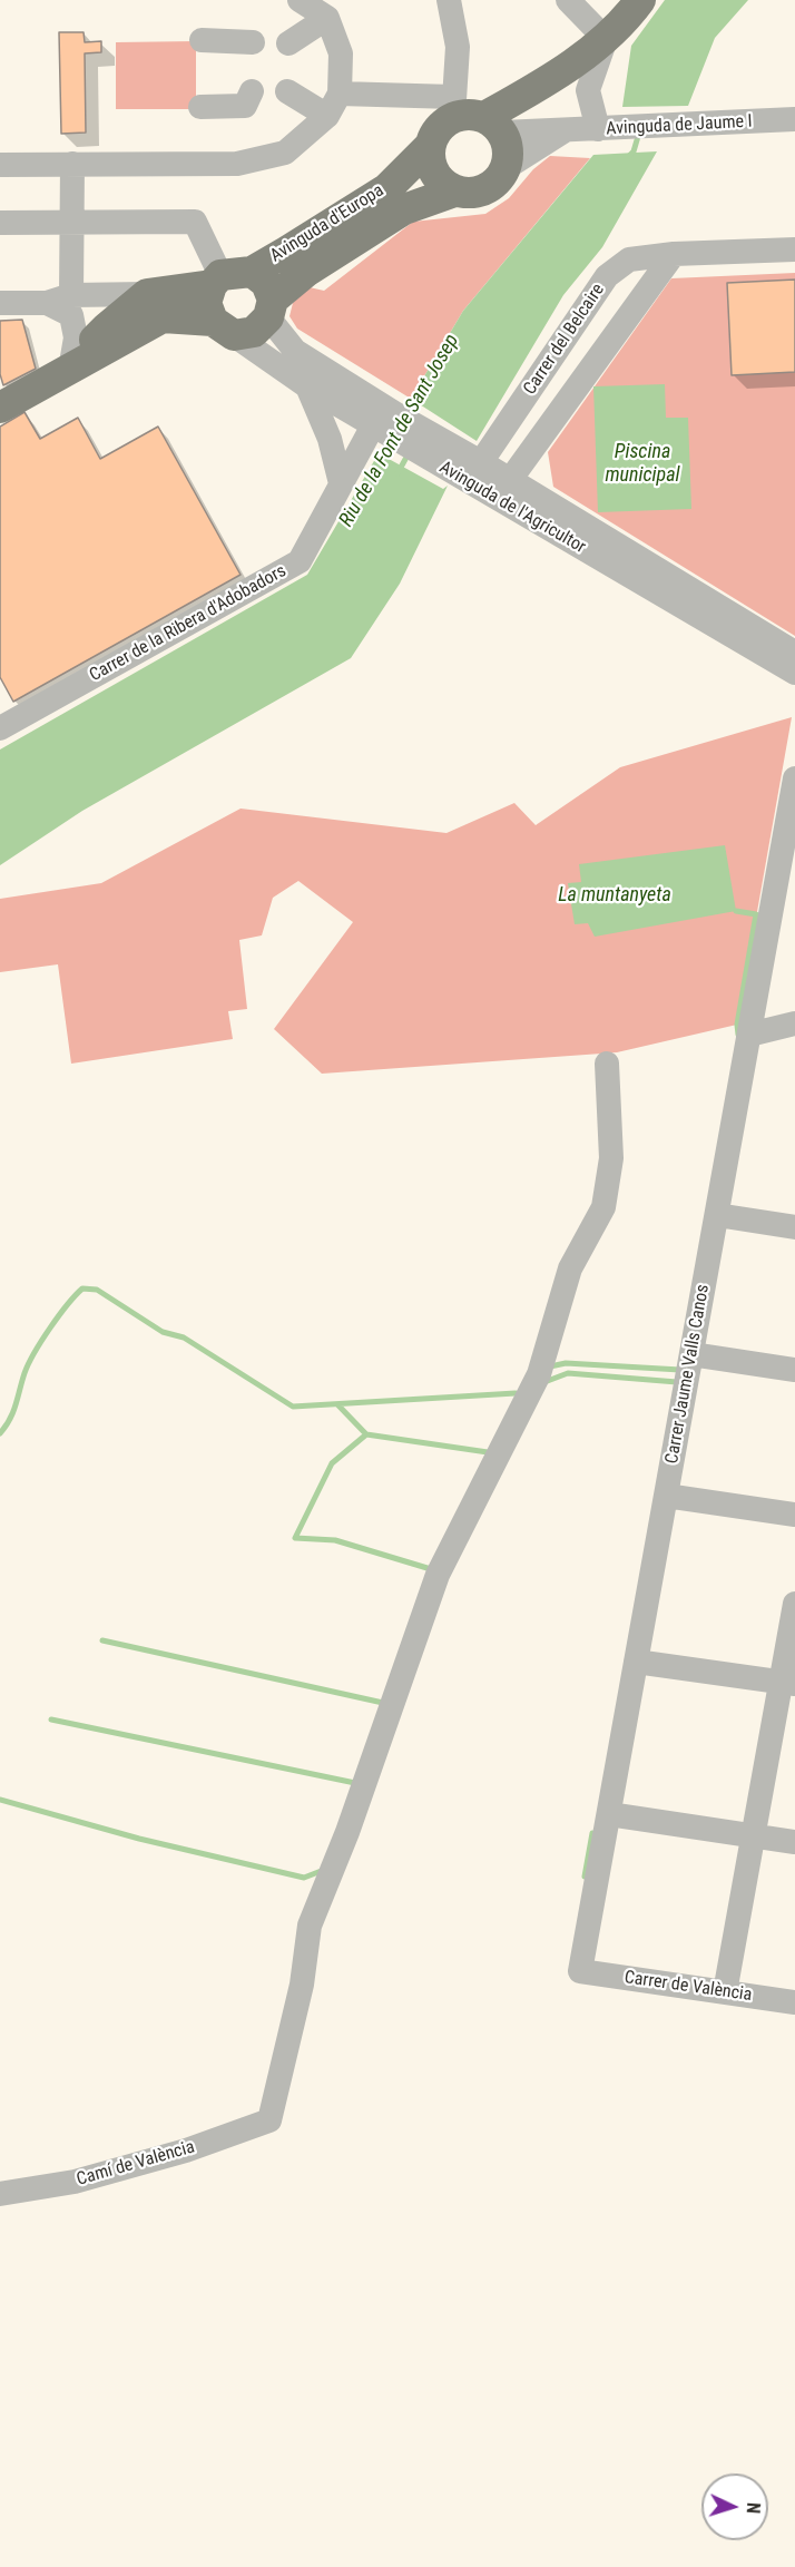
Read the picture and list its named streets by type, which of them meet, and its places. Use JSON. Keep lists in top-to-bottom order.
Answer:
{
  "streets": {
    "main road": ["Avinguda d'Europa"],
    "street": [
      "Avinguda de Jaume I",
      "Carrer del Belcaire",
      "Avinguda de l'Agricultor",
      "Carrer de la Ribera d'Adobadors",
      "Carrer Jaume Valls Canos",
      "Carrer de València",
      "Camí de València"
    ]
  },
  "crossings": [
    ["Avinguda de Jaume I", "Avinguda d'Europa"],
    ["Avinguda d'Europa", "Avinguda de l'Agricultor"],
    ["Carrer del Belcaire", "Avinguda de l'Agricultor"],
    ["Avinguda de l'Agricultor", "Carrer de la Ribera d'Adobadors"],
    ["Carrer Jaume Valls Canos", "Carrer de València"]
  ],
  "water": ["Riu de la Font de Sant Josep", "Piscina municipal", "La muntanyeta"],
  "north": "right"
}
